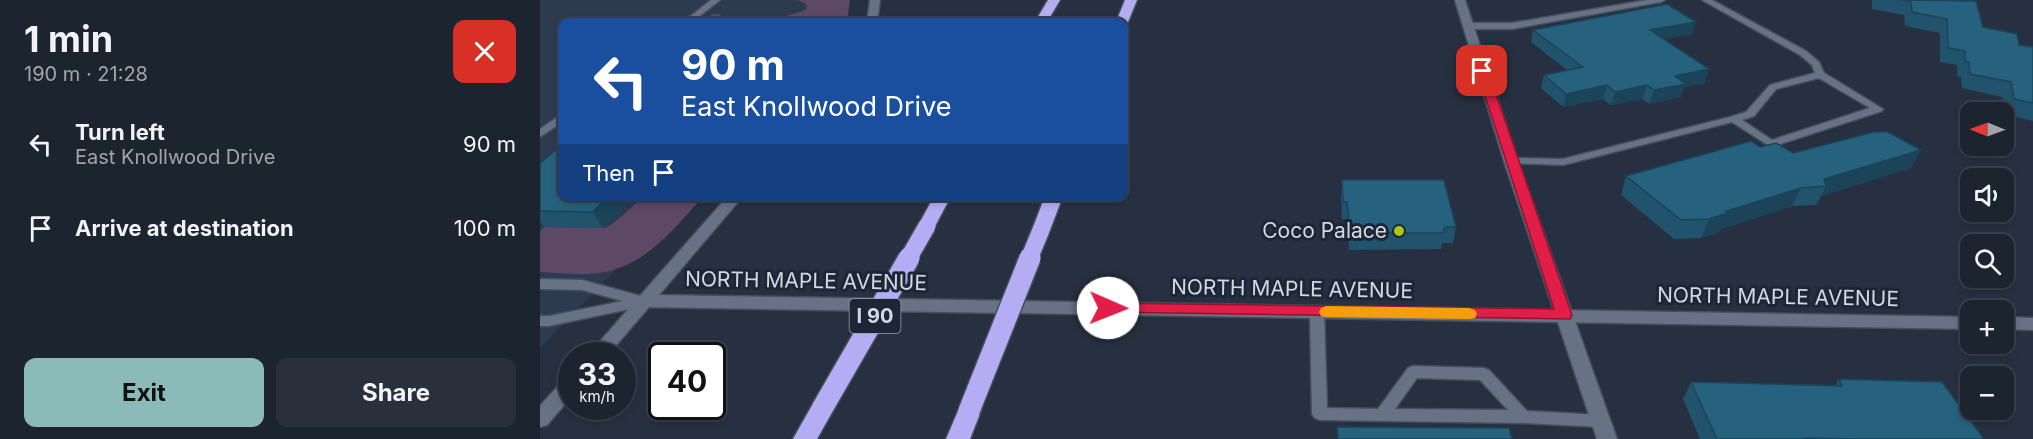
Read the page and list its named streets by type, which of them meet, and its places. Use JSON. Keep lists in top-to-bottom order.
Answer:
{
  "streets": {
    "highway": ["I 90"],
    "street": ["NORTH MAPLE AVENUE"]
  },
  "places": ["Coco Palace"],
  "north": "left",
  "page": {
    "heading": ["1 min", "190 m · 21:28"],
    "turn": ["90 m", "East Knollwood Drive"],
    "list": [
      {
        "name": "Turn left",
        "note": "East Knollwood Drive",
        "value": "90 m"
      },
      {
        "name": "Arrive at destination",
        "value": "100 m"
      }
    ],
    "map_buttons": ["+", "−"],
    "then": "Then",
    "speed": "33 km/h",
    "limit": "40",
    "buttons": ["Exit", "Share"]
  }
}
